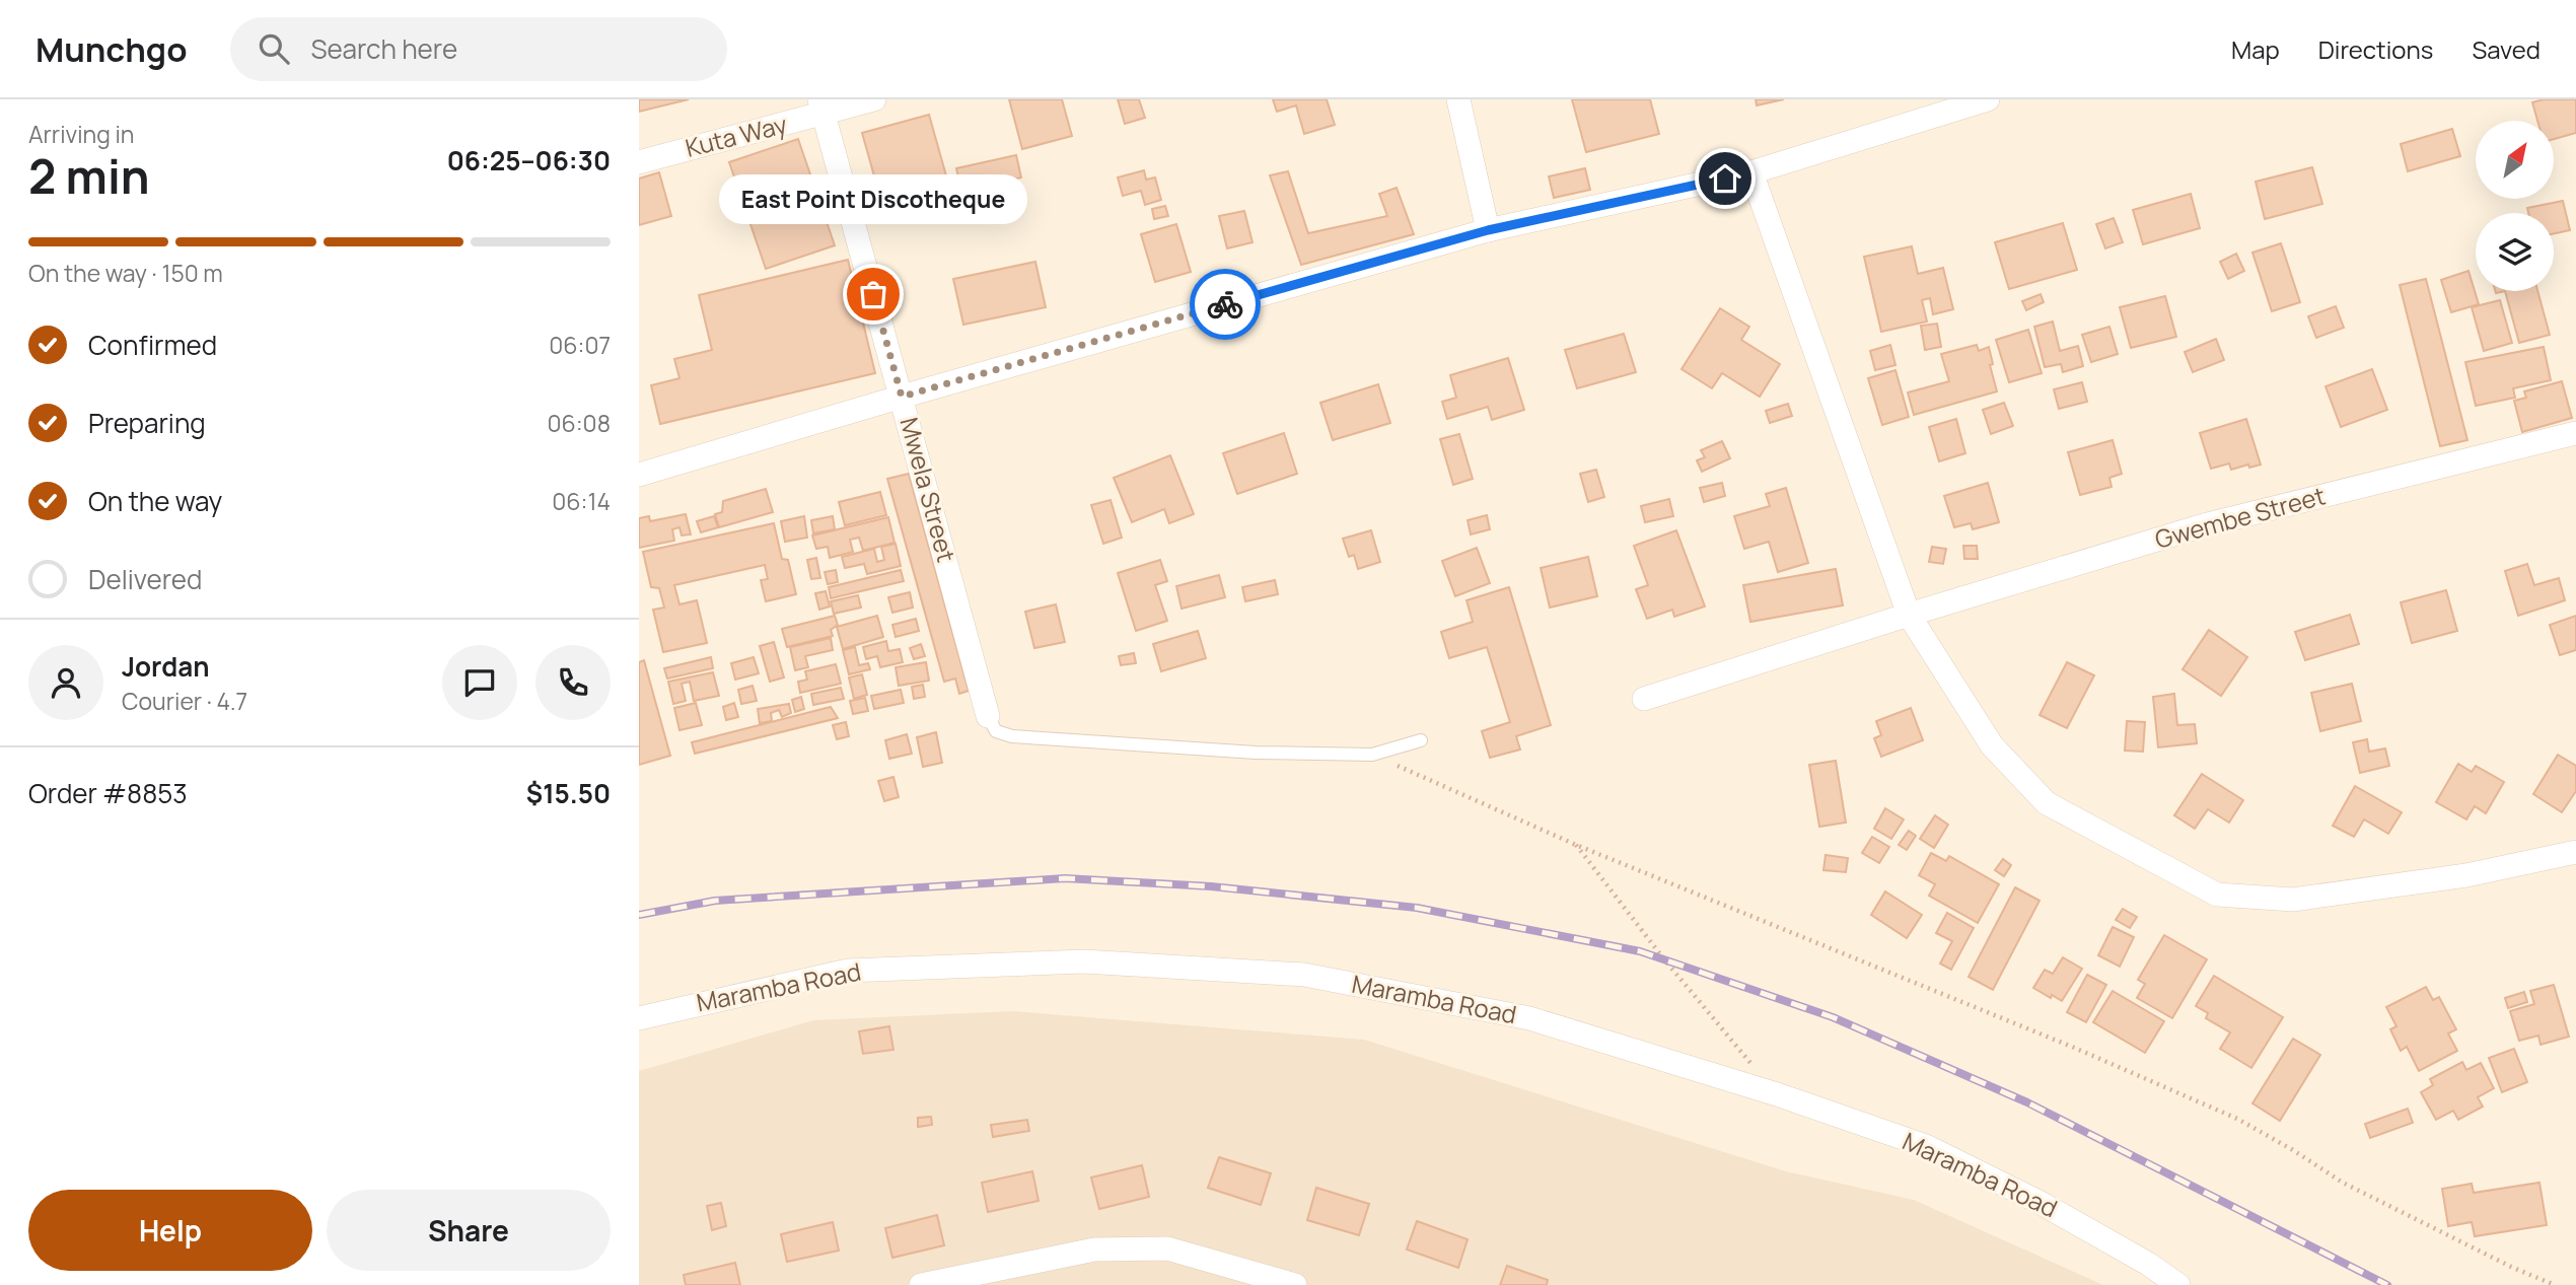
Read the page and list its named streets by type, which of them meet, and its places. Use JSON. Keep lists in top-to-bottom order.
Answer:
{
  "streets": {
    "street": [
      "Kuta Way",
      "Mwela Street",
      "Gwembe Street",
      "Maramba Road"
    ]
  },
  "crossings": [
    ["Kuta Way", "Mwela Street"]
  ],
  "places": ["East Point Discotheque"],
  "north": "top right",
  "page": {
    "header": "Munchgo",
    "search": "Search here",
    "nav": ["Map", "Directions", "Saved"],
    "heading": ["2 min", "Arriving in", "06:25–06:30"],
    "panel": [
      "Jordan",
      "Courier · 4.7",
      "Order #8853",
      "$15.50"
    ],
    "bubble": "East Point Discotheque",
    "bar": "On the way · 150 m",
    "list": [
      ["Confirmed", "06:07"],
      ["Preparing", "06:08"],
      ["On the way", "06:14"],
      "Delivered"
    ],
    "buttons": ["Help", "Share"]
  }
}
